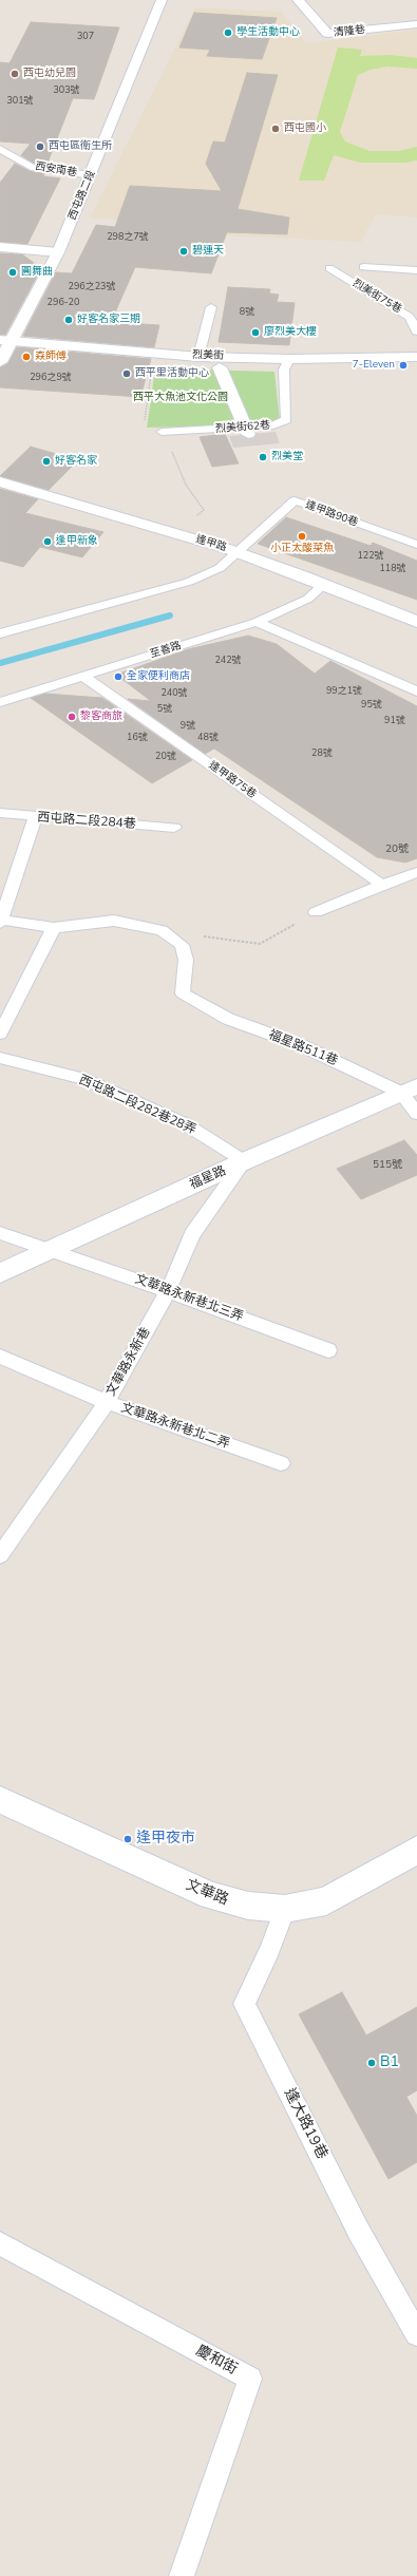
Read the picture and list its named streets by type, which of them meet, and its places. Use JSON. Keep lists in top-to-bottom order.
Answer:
{
  "streets": {
    "street": [
      "清隆巷",
      "西屯路二段",
      "烈美街",
      "逢甲路",
      "福星路",
      "文華路"
    ],
    "lane": [
      "西安南巷",
      "烈美街75巷",
      "烈美街62巷",
      "逢甲路90巷",
      "至善路",
      "逢甲路75巷",
      "西屯路二段284巷",
      "福星路511巷",
      "西屯路二段282巷28弄",
      "文華路永新巷北三弄",
      "文華路永新巷",
      "文華路永新巷北二弄",
      "逢大路19巷",
      "慶和街"
    ]
  },
  "crossings": [
    ["西安南巷", "西屯路二段"],
    ["西屯路二段", "烈美街"],
    ["烈美街", "烈美街62巷"],
    ["逢甲路90巷", "逢甲路"],
    ["逢甲路", "至善路"],
    ["至善路", "逢甲路75巷"],
    ["福星路511巷", "福星路"],
    ["西屯路二段282巷28弄", "福星路"],
    ["西屯路二段282巷28弄", "文華路永新巷"],
    ["福星路", "文華路永新巷北三弄"],
    ["福星路", "文華路永新巷"],
    ["文華路永新巷北三弄", "文華路永新巷"],
    ["文華路永新巷", "文華路永新巷北二弄"],
    ["文華路", "逢大路19巷"]
  ],
  "parks": ["西平大魚池文化公園"],
  "places": [
    "學生活動中心",
    "西屯幼兒園",
    "西屯國小",
    "西屯區衛生所",
    "碧連天",
    "圓舞曲",
    "好客名家三期",
    "廖烈美大樓",
    "𡘙師傅",
    "7-Eleven",
    "西平里活動中心",
    "烈美堂",
    "好客名家",
    "小正太酸菜魚",
    "逢甲新象",
    "全家便利商店",
    "黎客商旅",
    "逢甲夜市",
    "B1"
  ],
  "house_numbers": [
    "307",
    "303號",
    "301號",
    "298之7號",
    "296之23號",
    "296-20",
    "8號",
    "296之9號",
    "122號",
    "118號",
    "242號",
    "99之1號",
    "240號",
    "95號",
    "5號",
    "91號",
    "9號",
    "16號",
    "48號",
    "28號",
    "20號",
    "20號",
    "515號"
  ]
}
